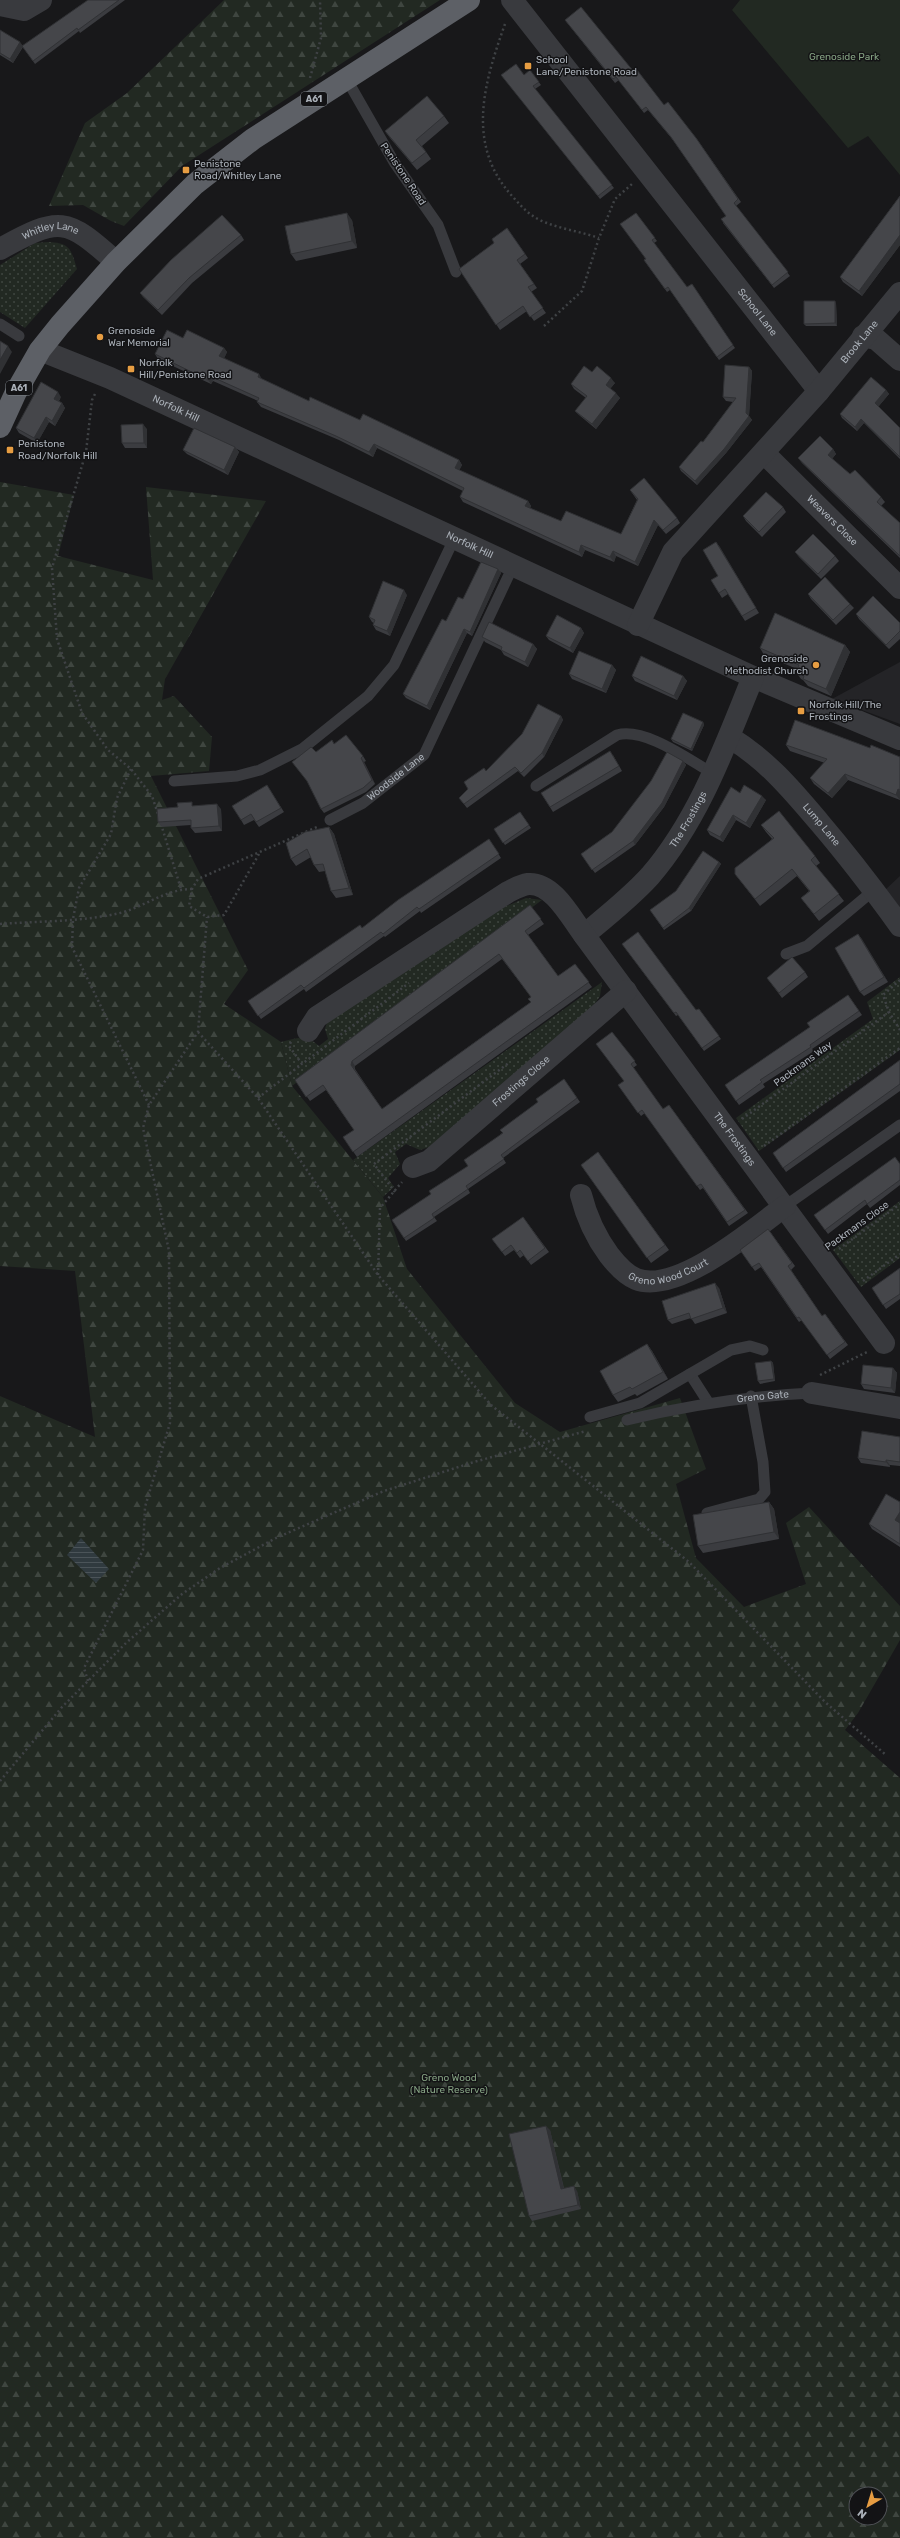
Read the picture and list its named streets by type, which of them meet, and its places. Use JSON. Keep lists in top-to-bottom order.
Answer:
{
  "streets": {
    "highway": ["A61"],
    "street": [
      "Whitley Lane",
      "School Lane",
      "Brook Lane",
      "Norfolk Hill",
      "Weavers Close",
      "The Frostings",
      "Lump Lane",
      "Frostings Close",
      "Greno Wood Court",
      "Greno Gate"
    ],
    "lane": ["Penistone Road", "Woodside Lane"],
    "path": ["Packmans Way", "Packmans Close"]
  },
  "crossings": [
    ["A61", "Penistone Road"],
    ["A61", "Whitley Lane"],
    ["A61", "Norfolk Hill"],
    ["School Lane", "Brook Lane"],
    ["Norfolk Hill", "Woodside Lane"],
    ["Norfolk Hill", "The Frostings"],
    ["The Frostings", "Lump Lane"],
    ["The Frostings", "Packmans Way"],
    ["The Frostings", "Frostings Close"],
    ["The Frostings", "Packmans Close"],
    ["The Frostings", "Greno Wood Court"]
  ],
  "parks": ["Grenoside Park", "Greno Wood (Nature Reserve)"],
  "places": {
    "transit": [
      "School Lane/Penistone Road",
      "Penistone Road/Whitley Lane",
      "Norfolk Hill/Penistone Road",
      "Penistone Road/Norfolk Hill",
      "Norfolk Hill/The Frostings"
    ],
    "other": ["Grenoside War Memorial", "Grenoside Methodist Church"]
  },
  "north": "bottom left"
}
